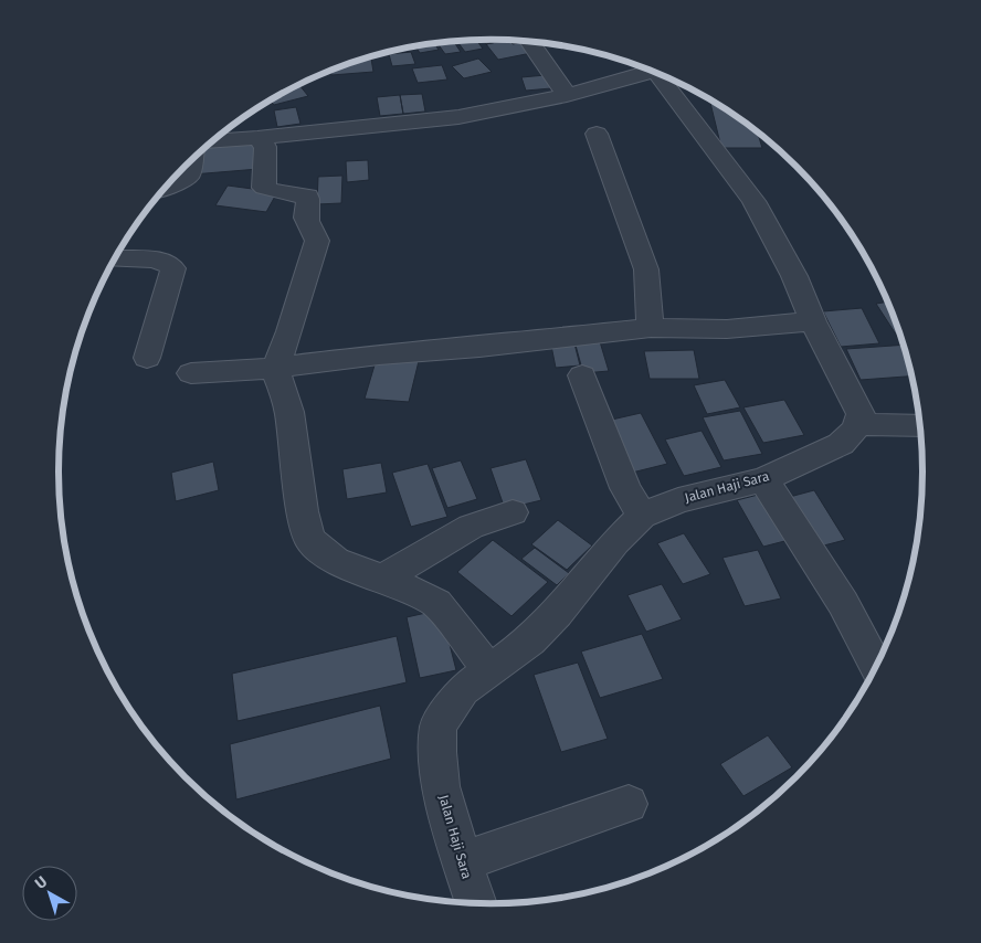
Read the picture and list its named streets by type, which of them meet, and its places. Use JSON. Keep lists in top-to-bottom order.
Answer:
{
  "streets": {
    "street": ["Jalan Haji Sara"]
  },
  "north": "top left"
}
